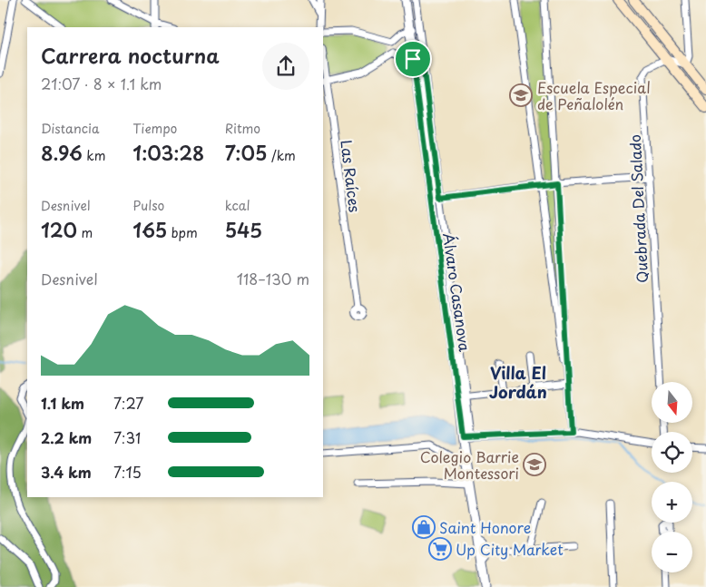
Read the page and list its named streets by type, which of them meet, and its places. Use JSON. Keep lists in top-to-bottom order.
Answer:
{
  "streets": {
    "street": ["Las Raíces", "Quebrada Del Salado", "Álvaro Casanova"]
  },
  "districts": ["Villa El Jordán"],
  "places": {
    "school or university": ["Escuela Especial de Peñalolén", "Colegio Barrie Montessori"],
    "shop": ["Saint Honore"],
    "supermarket": ["Up City Market"]
  },
  "north": "bottom",
  "page": {
    "heading": ["Carrera nocturna", "21:07 · 8 × 1.1 km"],
    "stats": [
      ["Distancia", "8.96 km"],
      ["Tiempo", "1:03:28"],
      ["Ritmo", "7:05 /km"],
      ["Desnivel", "120 m"],
      ["Pulso", "165 bpm"],
      ["kcal", "545"]
    ],
    "chart": ["Desnivel", "118–130 m"],
    "map_buttons": ["+", "−"],
    "list": [
      {
        "name": "1.1 km",
        "note": "7:27"
      },
      {
        "name": "2.2 km",
        "note": "7:31"
      },
      {
        "name": "3.4 km",
        "note": "7:15"
      }
    ]
  }
}
